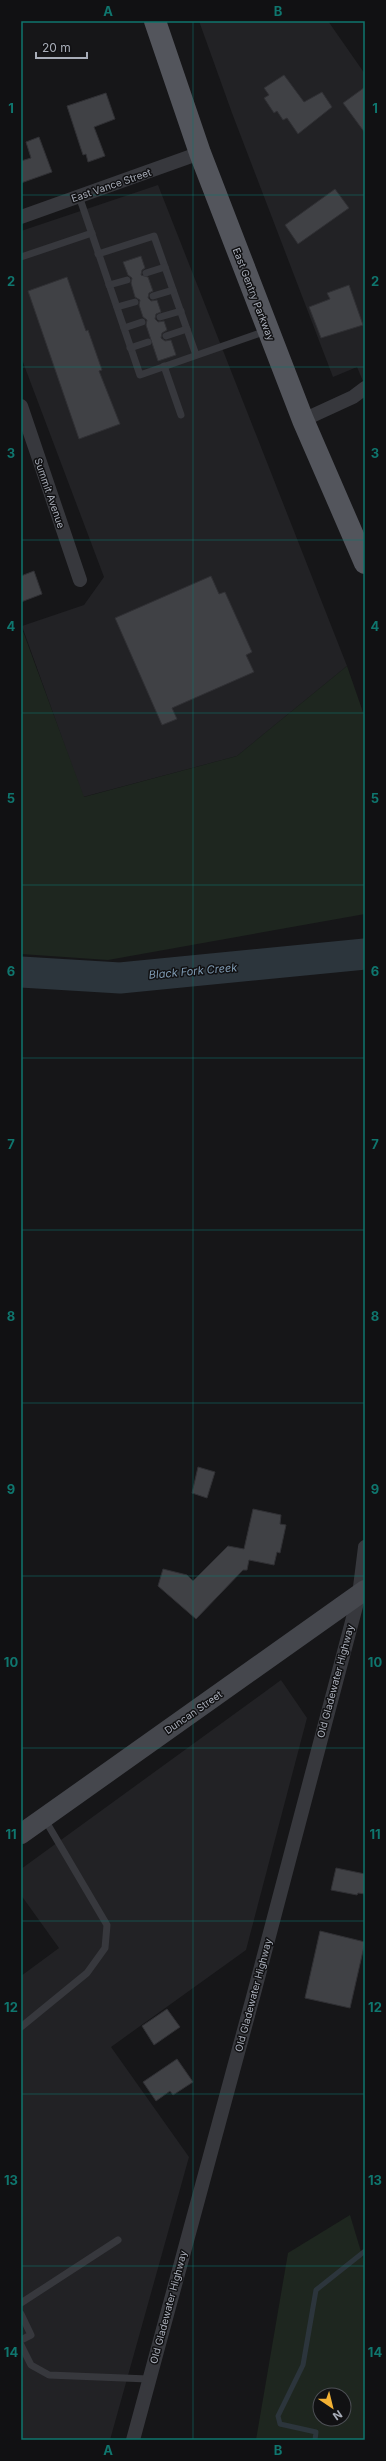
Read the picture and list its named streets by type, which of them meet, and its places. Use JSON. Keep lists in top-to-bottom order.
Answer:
{
  "streets": {
    "main road": ["East Gentry Parkway"],
    "street": [
      "East Vance Street",
      "Summit Avenue",
      "Old Gladewater Highway",
      "Duncan Street"
    ]
  },
  "crossings": [
    ["East Vance Street", "East Gentry Parkway"],
    ["Old Gladewater Highway", "Duncan Street"]
  ],
  "water": ["Black Fork Creek"],
  "scale_bar": "20 m",
  "north": "bottom right",
  "grid": {
    "columns": ["A", "B"],
    "rows": [
      "1",
      "2",
      "3",
      "4",
      "5",
      "6",
      "7",
      "8",
      "9",
      "10",
      "11",
      "12",
      "13",
      "14"
    ]
  }
}
